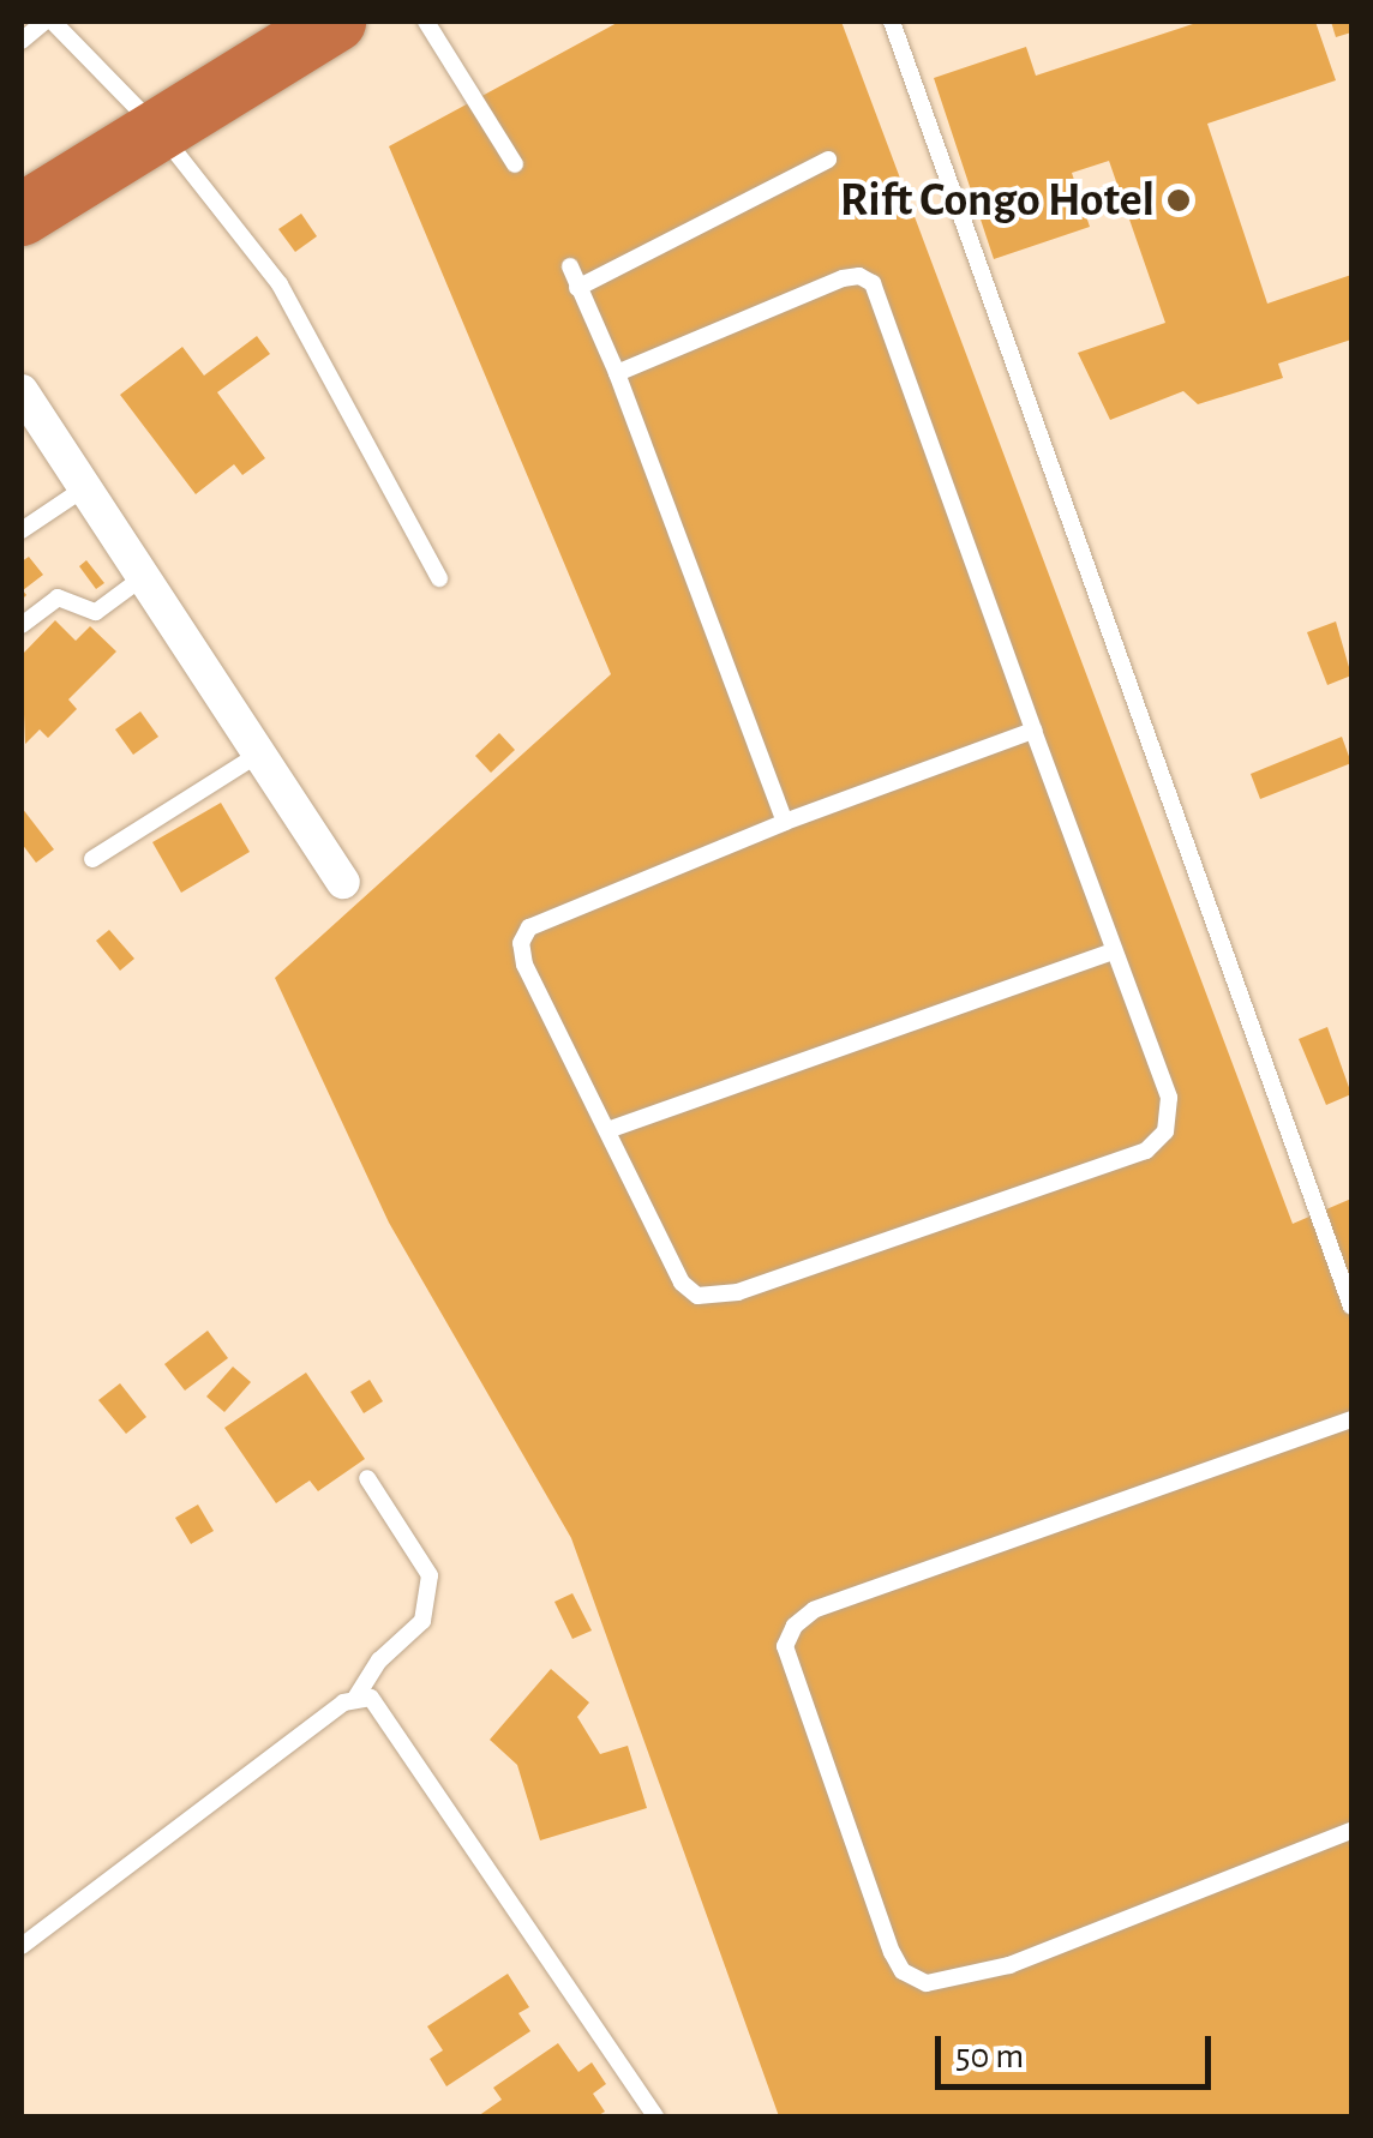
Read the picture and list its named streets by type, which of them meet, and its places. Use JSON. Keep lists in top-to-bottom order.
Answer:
{
  "places": ["Rift Congo Hotel"],
  "scale_bar": "50 m"
}
